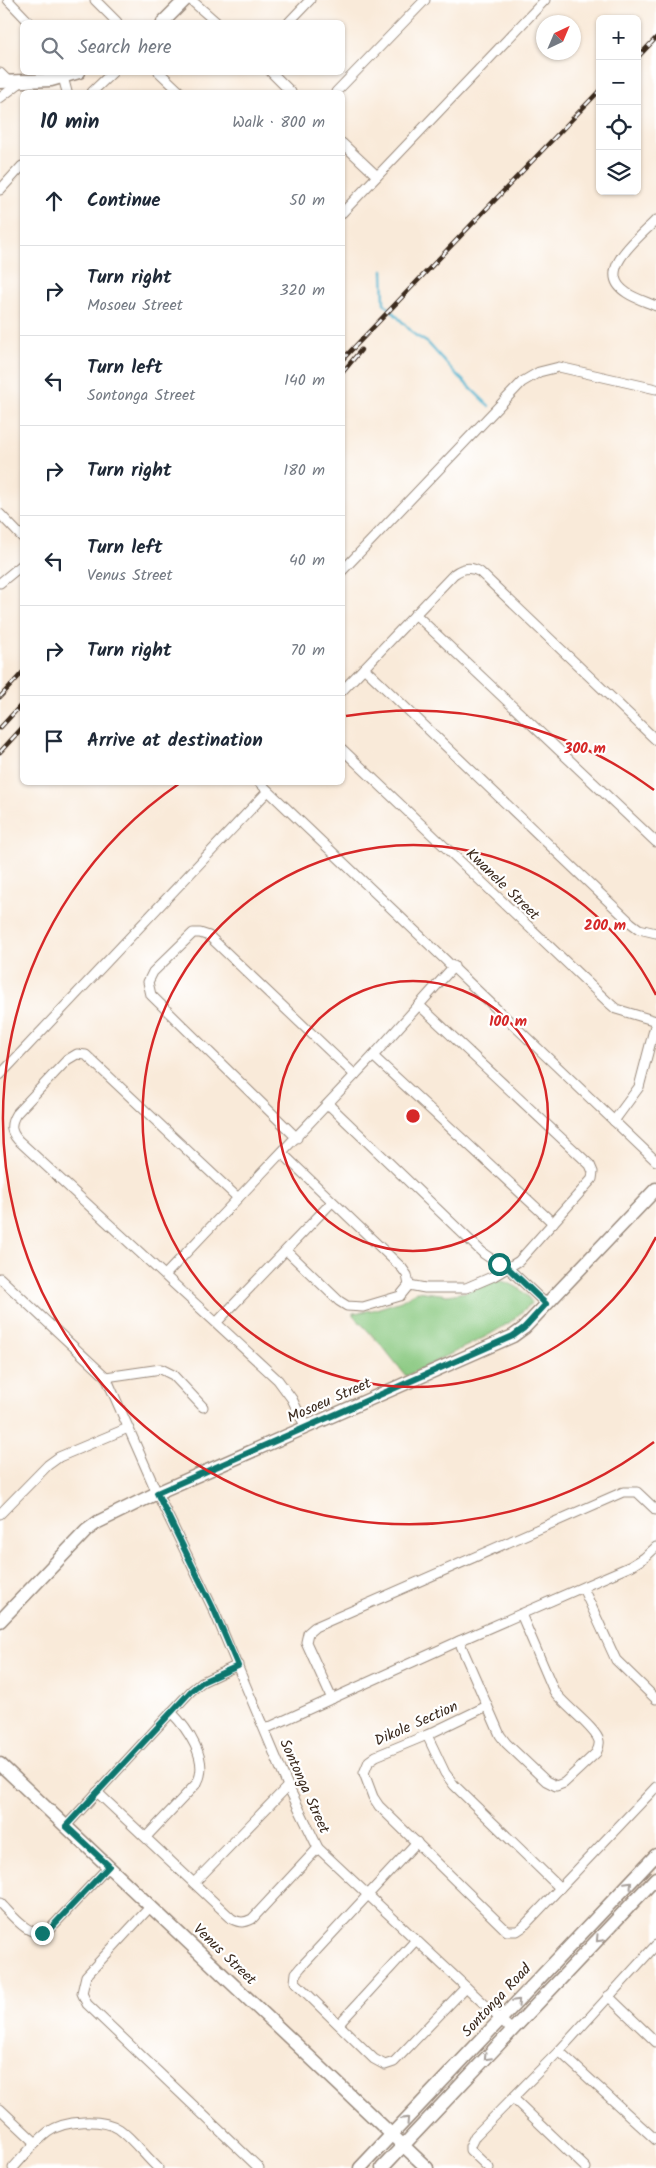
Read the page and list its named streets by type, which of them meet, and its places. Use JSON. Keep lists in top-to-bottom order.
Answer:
{
  "streets": {
    "street": [
      "Kwanele Street",
      "Mosoeu Street",
      "Dikole Section",
      "Sontonga Street",
      "Venus Street",
      "Sontonga Road"
    ]
  },
  "crossings": [
    ["Mosoeu Street", "Sontonga Street"],
    ["Sontonga Street", "Sontonga Road"],
    ["Venus Street", "Sontonga Road"]
  ],
  "north": "top right",
  "page": {
    "map_buttons": ["+", "−"],
    "search": "Search here",
    "heading": ["10 min", "Walk · 800 m"],
    "list": [
      ["Continue", "50 m"],
      ["Turn right", "Mosoeu Street", "320 m"],
      ["Turn left", "Sontonga Street", "140 m"],
      ["Turn right", "180 m"],
      ["Turn left", "Venus Street", "40 m"],
      ["Turn right", "70 m"],
      "Arrive at destination"
    ]
  },
  "rings": ["300 m", "200 m", "100 m"]
}
